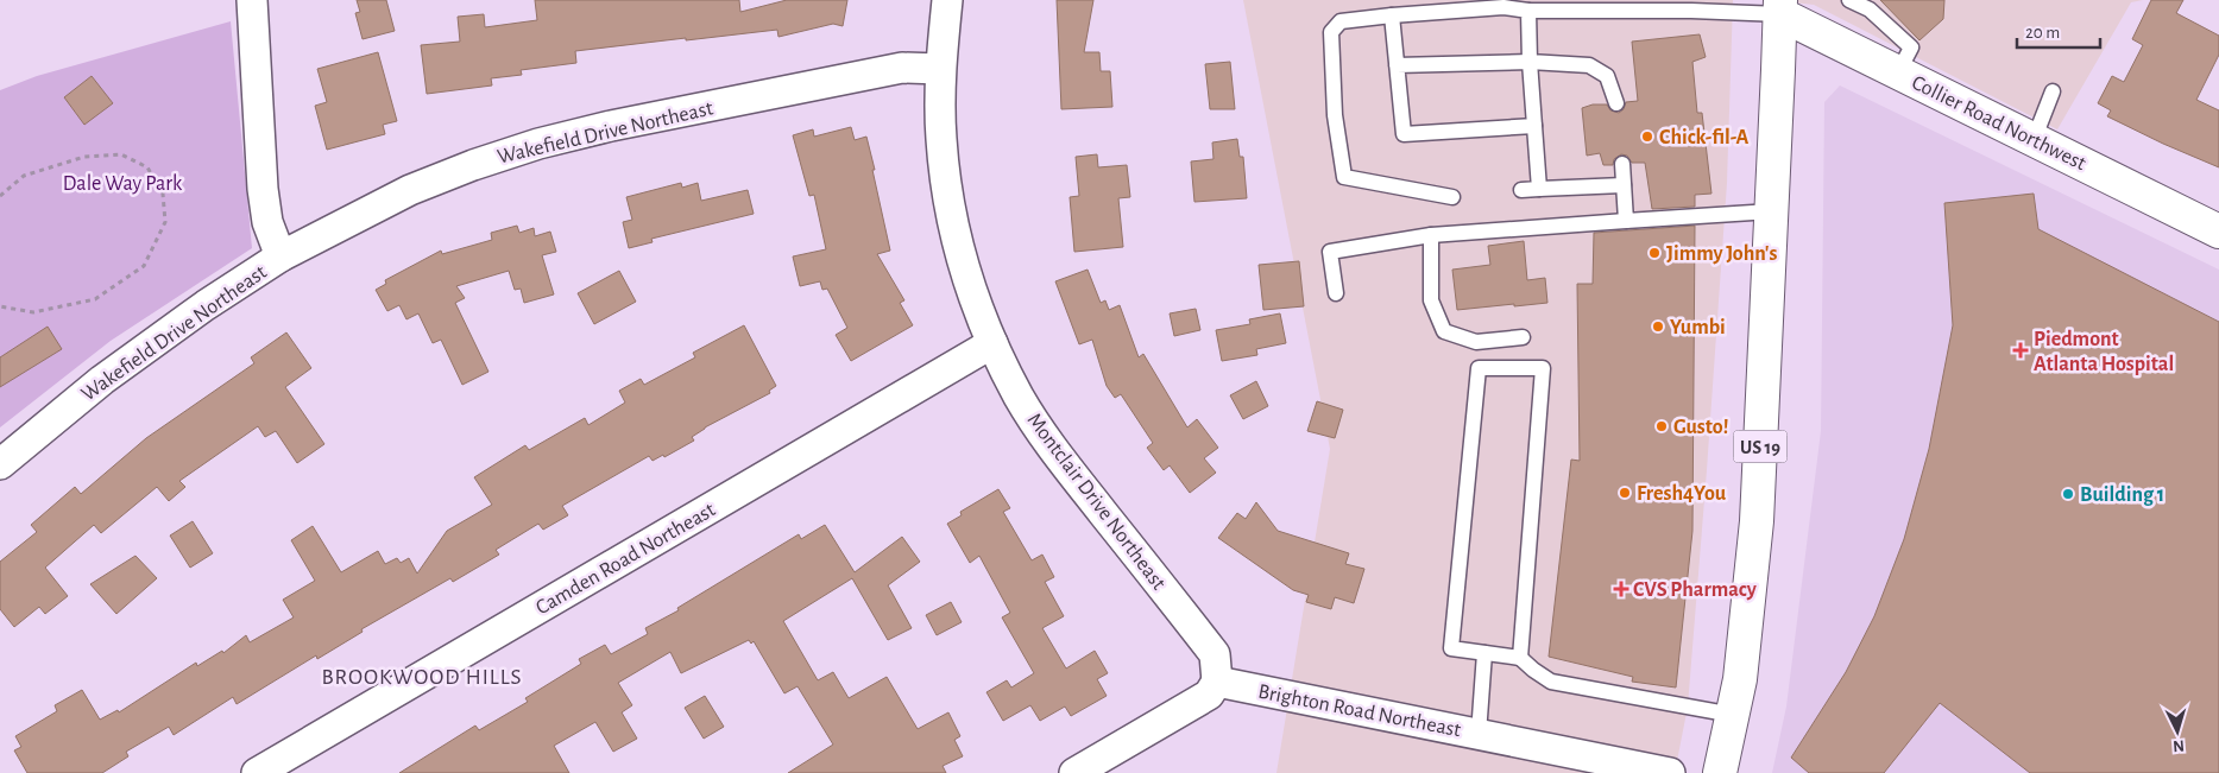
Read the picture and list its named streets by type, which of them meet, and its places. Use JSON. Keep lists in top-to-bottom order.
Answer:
{
  "streets": {
    "main road": ["Collier Road Northwest", "US 19"],
    "street": [
      "Wakefield Drive Northeast",
      "Montclair Drive Northeast",
      "Camden Road Northeast",
      "Brighton Road Northeast"
    ]
  },
  "crossings": [
    ["Collier Road Northwest", "US 19"],
    ["Wakefield Drive Northeast", "Montclair Drive Northeast"],
    ["Montclair Drive Northeast", "Camden Road Northeast"],
    ["Montclair Drive Northeast", "Brighton Road Northeast"]
  ],
  "districts": ["BROOKWOOD HILLS"],
  "parks": ["Dale Way Park"],
  "places": {
    "other": [
      "Chick-fil-A",
      "Jimmy John's",
      "Yumbi",
      "Gusto!",
      "Fresh4You",
      "Building 1"
    ],
    "health": ["Piedmont Atlanta Hospital", "CVS Pharmacy"]
  },
  "scale_bar": "20 m",
  "north": "bottom"
}
